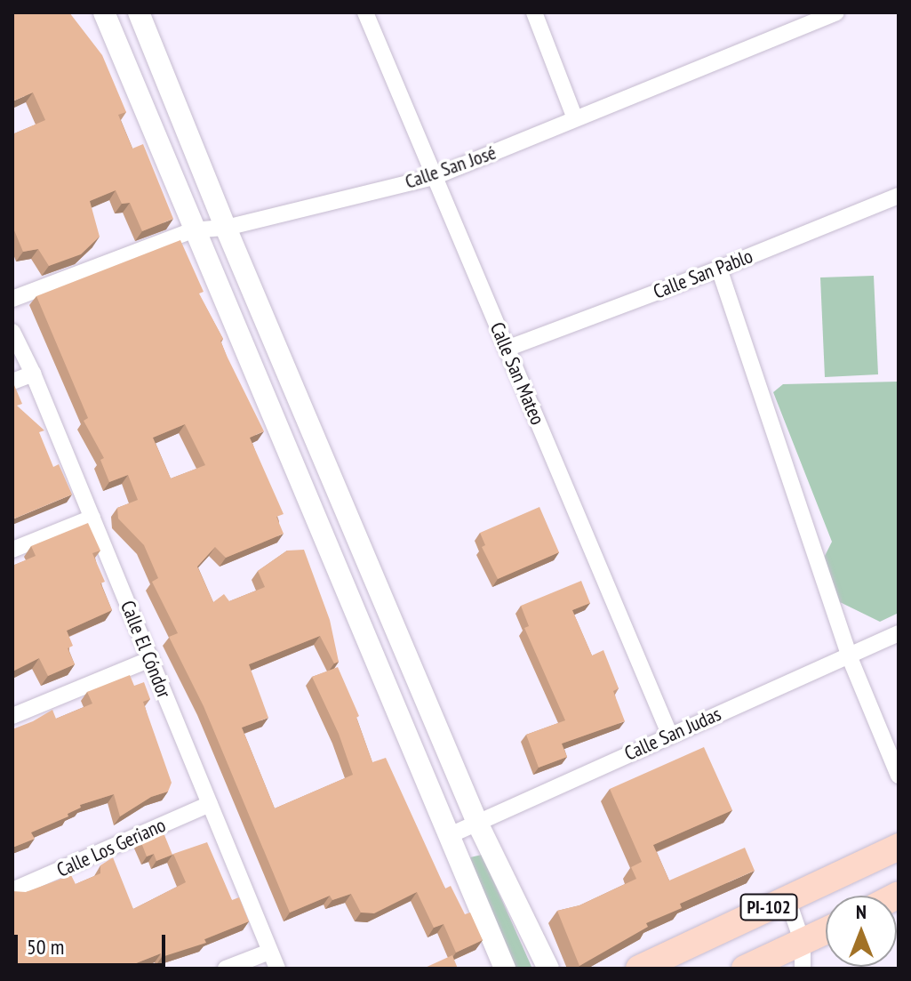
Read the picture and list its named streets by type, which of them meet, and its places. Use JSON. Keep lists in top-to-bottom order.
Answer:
{
  "streets": {
    "main road": ["PI-102"],
    "street": [
      "Calle San José",
      "Calle San Pablo",
      "Calle San Mateo",
      "Calle El Cóndor",
      "Calle San Judas",
      "Calle Los Geriano"
    ]
  },
  "crossings": [
    ["Calle San José", "Calle San Mateo"],
    ["Calle San Pablo", "Calle San Mateo"],
    ["Calle San Mateo", "Calle San Judas"],
    ["Calle El Cóndor", "Calle Los Geriano"]
  ],
  "scale_bar": "50 m",
  "north": "top"
}
